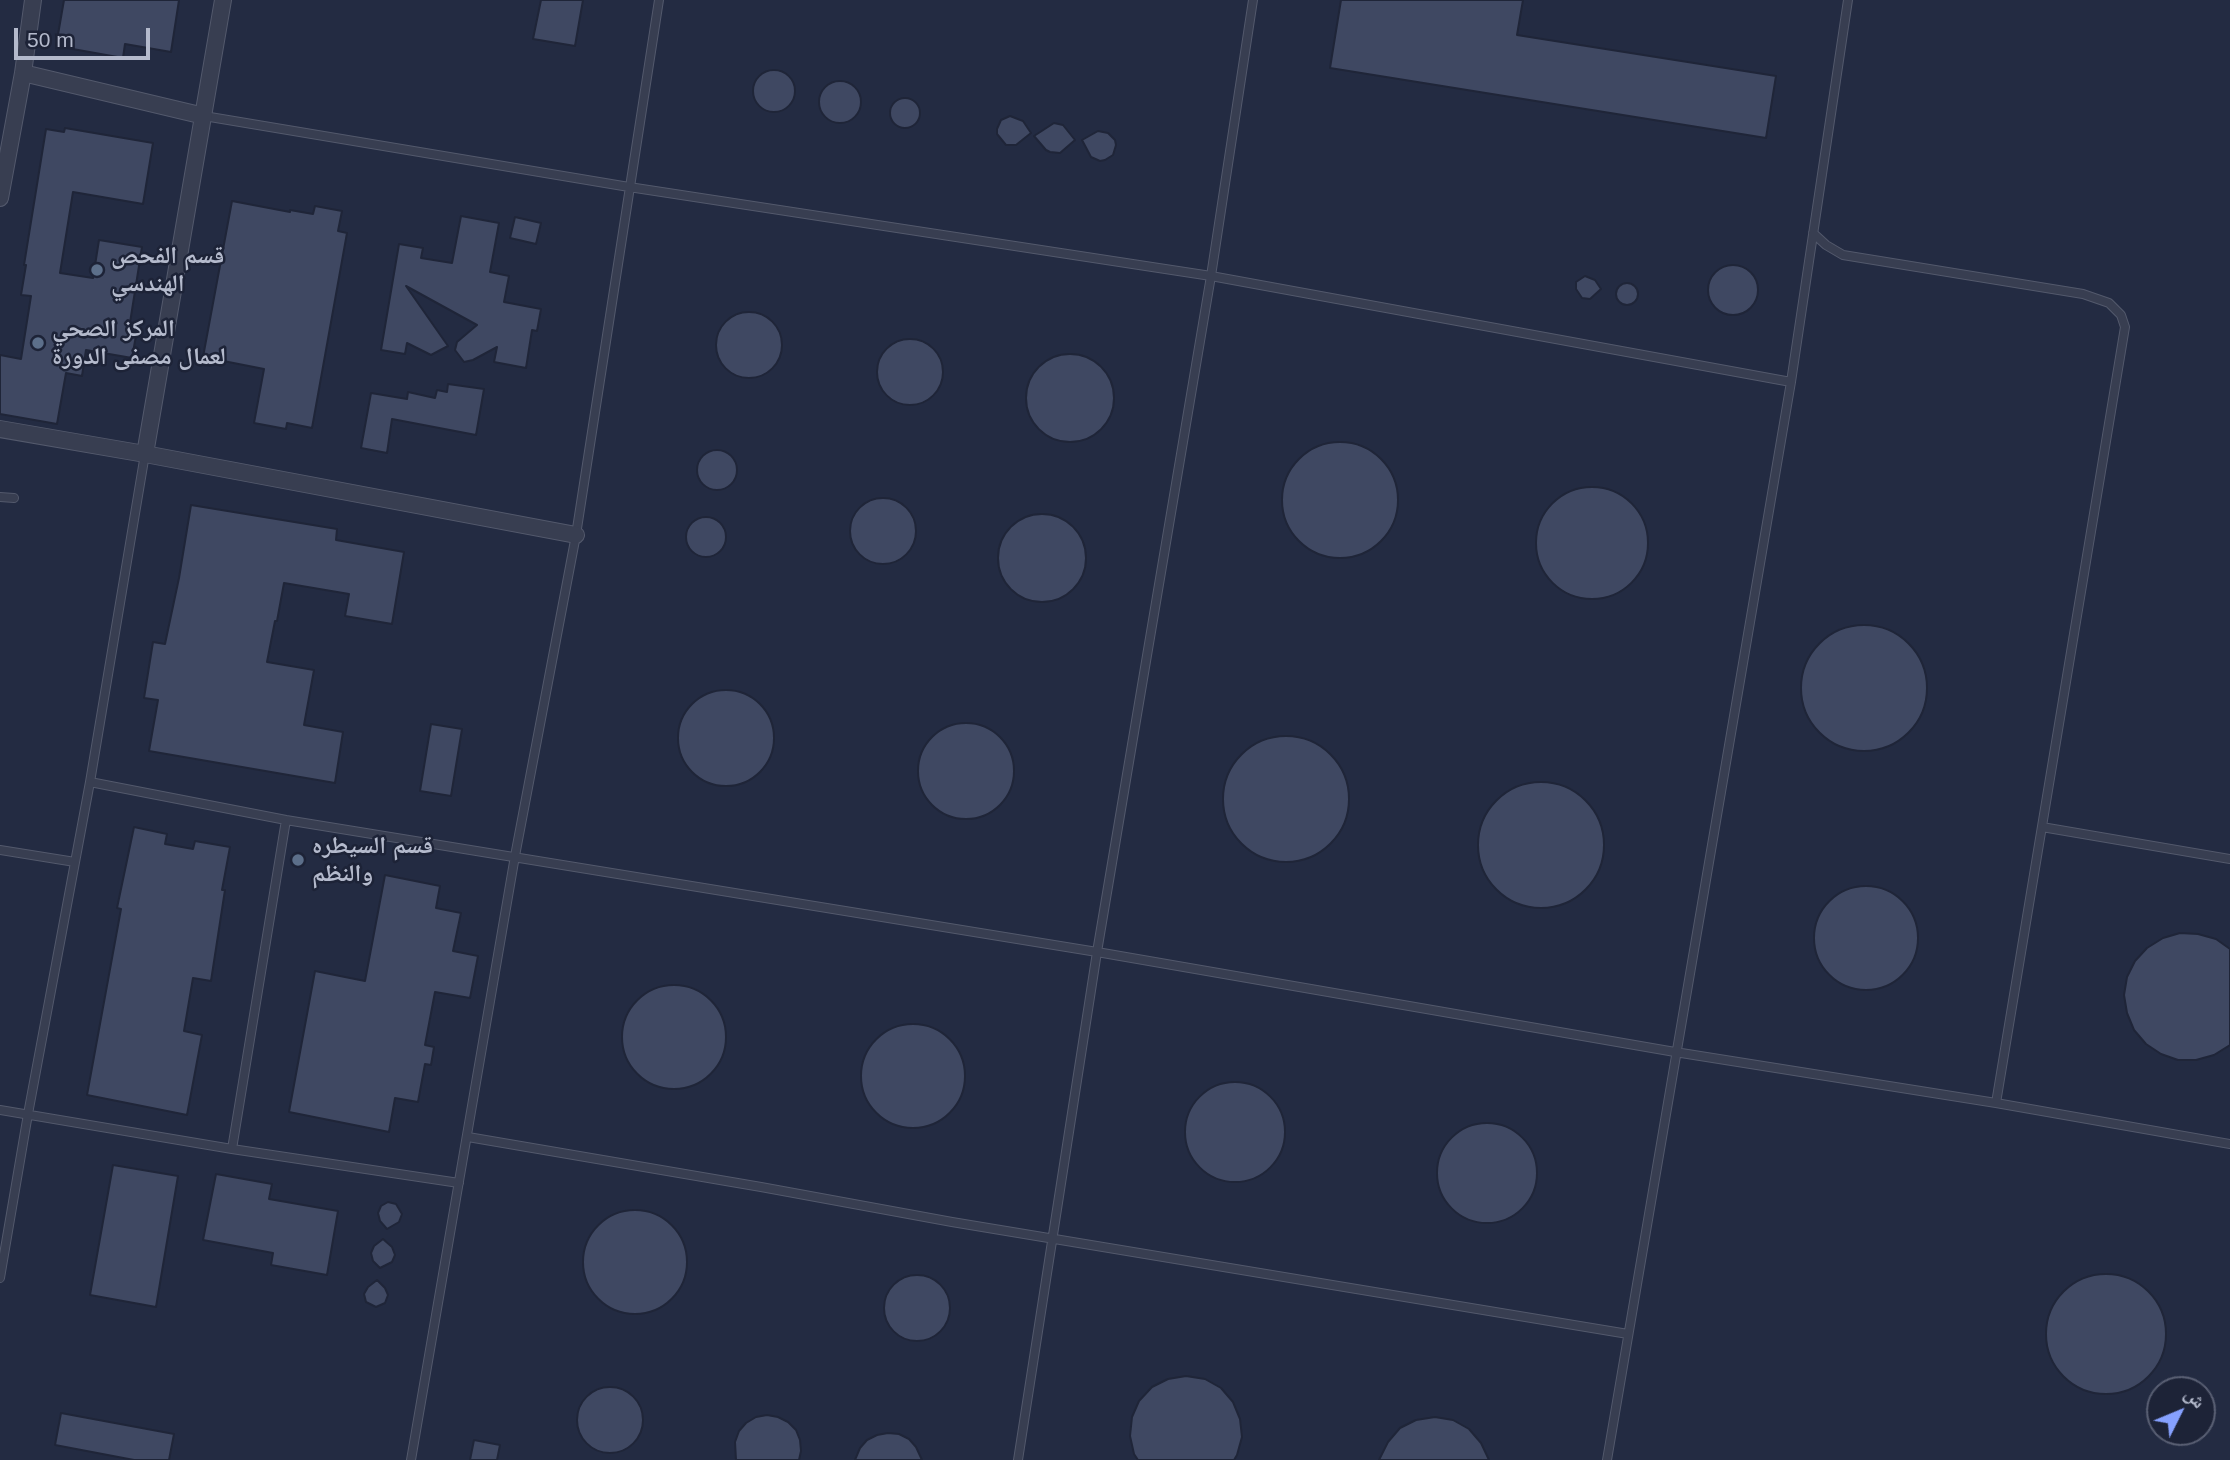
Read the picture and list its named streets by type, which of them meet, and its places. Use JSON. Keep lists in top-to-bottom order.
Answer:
{
  "places": ["قسم الفحص الهندسي", "المركز الصحي لعمال مصفى الدورة", "قسم السيطره والنظم"],
  "scale_bar": "50 m",
  "north": "top right"
}
